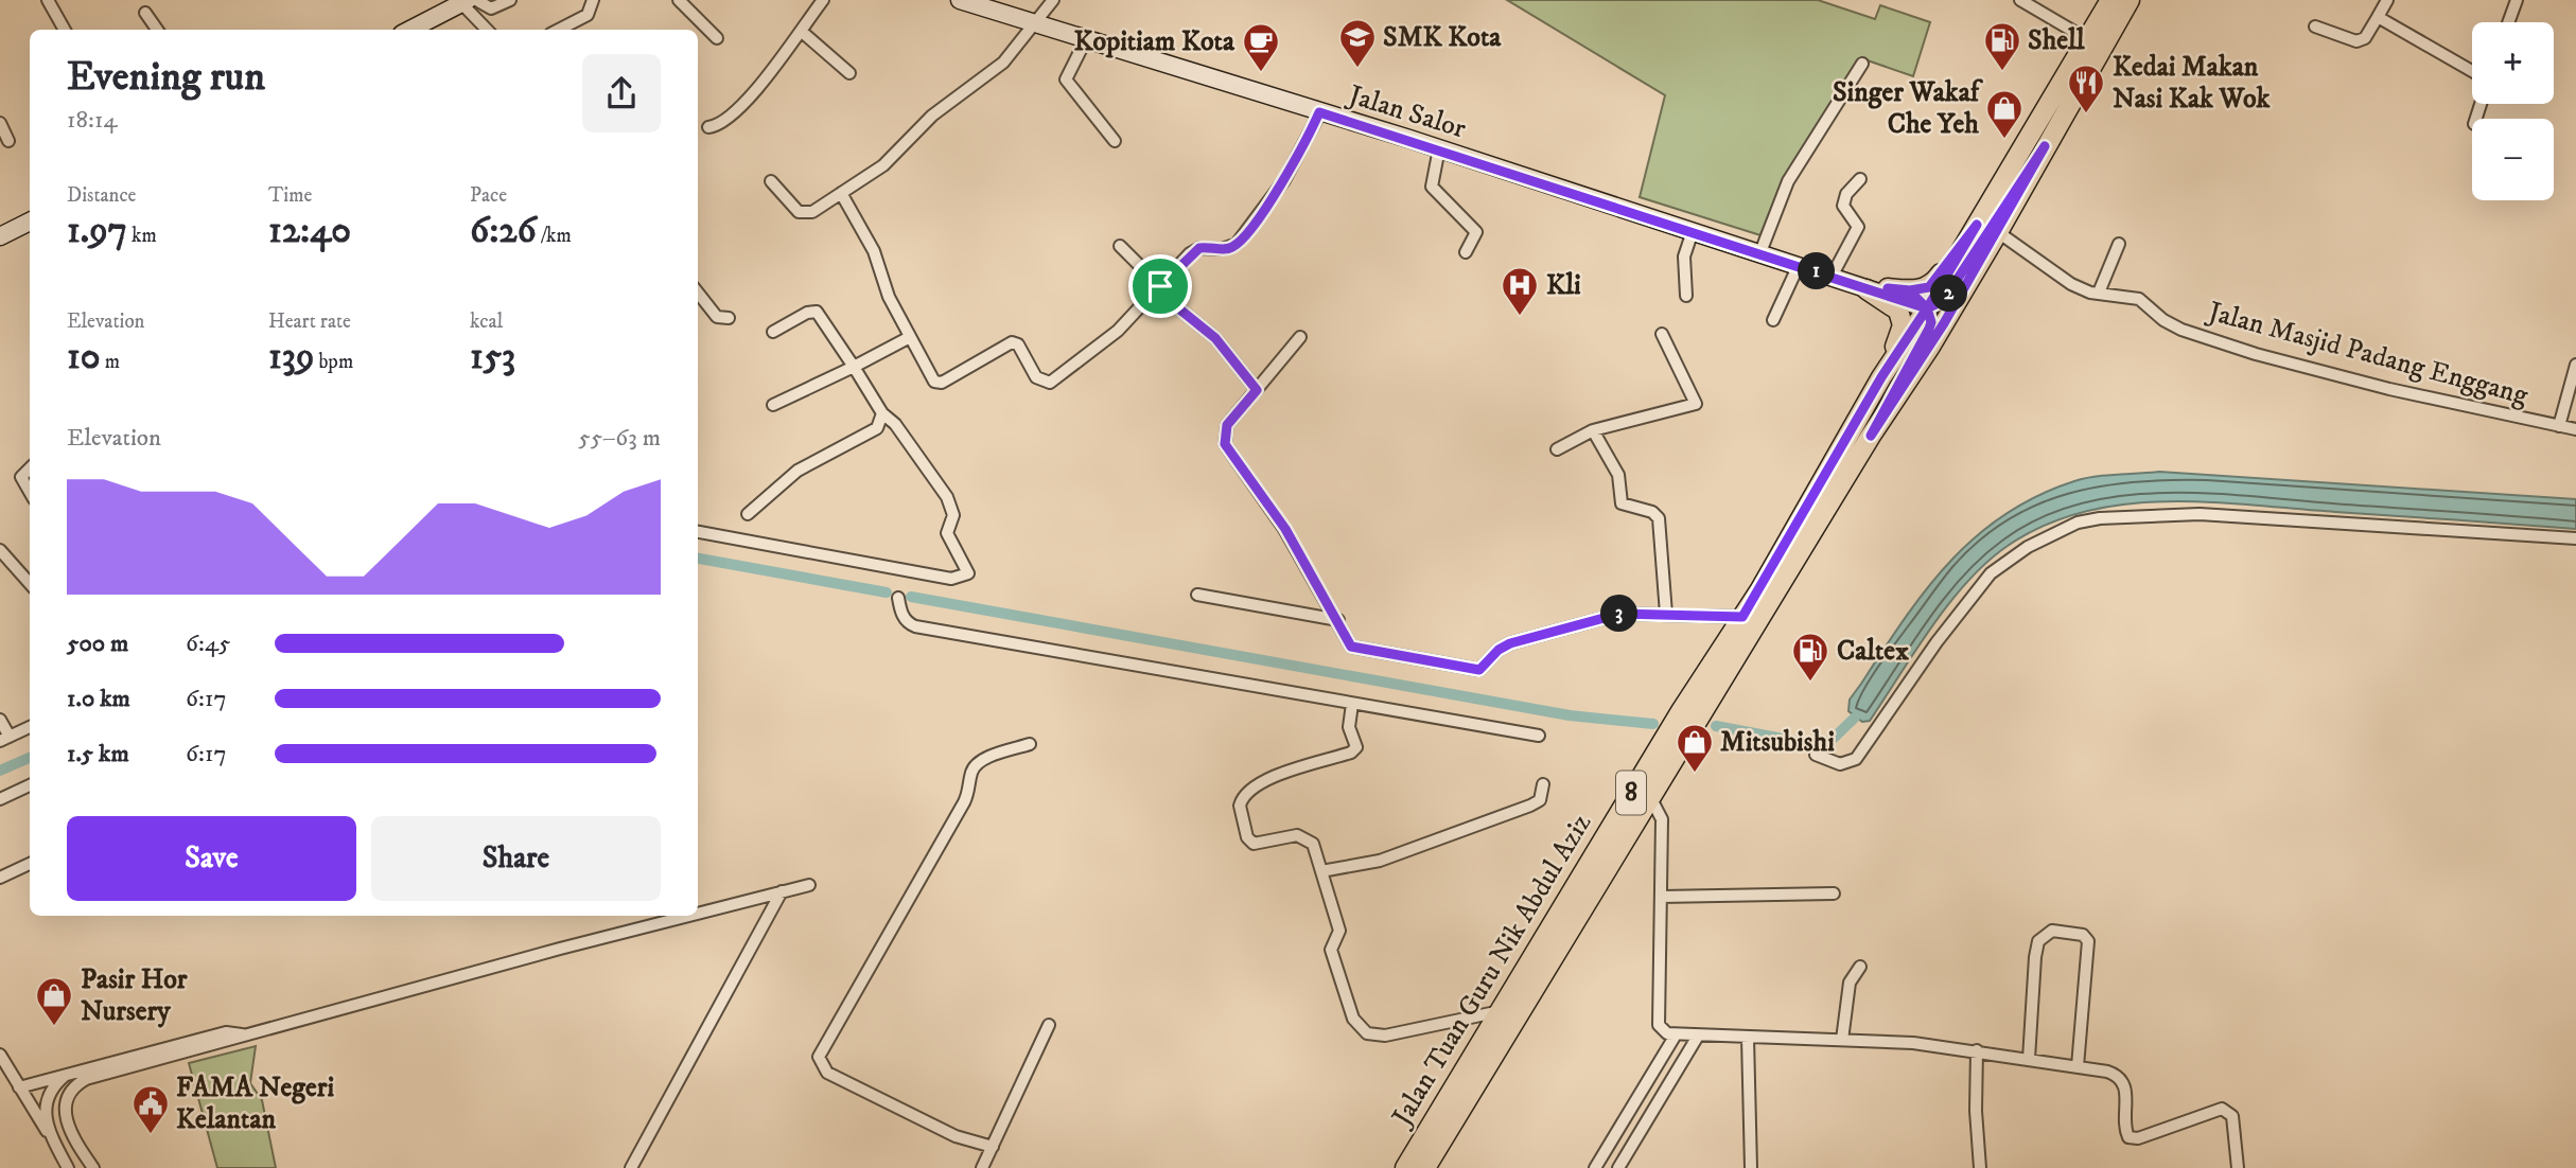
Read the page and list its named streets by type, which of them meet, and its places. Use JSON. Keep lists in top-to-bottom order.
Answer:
{
  "streets": {
    "main road": ["Jalan Salor", "8", "Jalan Tuan Guru Nik Abdul Aziz"],
    "street": ["Jalan Masjid Padang Enggang"]
  },
  "crossings": [
    ["Jalan Salor", "Jalan Tuan Guru Nik Abdul Aziz"],
    ["Jalan Masjid Padang Enggang", "Jalan Tuan Guru Nik Abdul Aziz"]
  ],
  "places": {
    "school or university": ["SMK Kota"],
    "fuel station": ["Shell", "Caltex"],
    "cafe": ["Kopitiam Kota"],
    "restaurant": ["Kedai Makan Nasi Kak Wok"],
    "shop": ["Singer Wakaf Che Yeh", "Mitsubishi", "Pasir Hor Nursery"],
    "hospital": ["Kli"],
    "public building": ["FAMA Negeri Kelantan"]
  },
  "page": {
    "map_buttons": ["+", "−"],
    "heading": ["Evening run", "18:14"],
    "stats": [
      ["Distance", "1.97 km"],
      ["Time", "12:40"],
      ["Pace", "6:26 /km"],
      ["Elevation", "10 m"],
      ["Heart rate", "139 bpm"],
      ["kcal", "153"]
    ],
    "pins": ["1", "2", "3"],
    "chart": ["Elevation", "55–63 m"],
    "list": [
      {
        "name": "500 m",
        "note": "6:45"
      },
      {
        "name": "1.0 km",
        "note": "6:17"
      },
      {
        "name": "1.5 km",
        "note": "6:17"
      }
    ],
    "buttons": ["Save", "Share"]
  }
}
